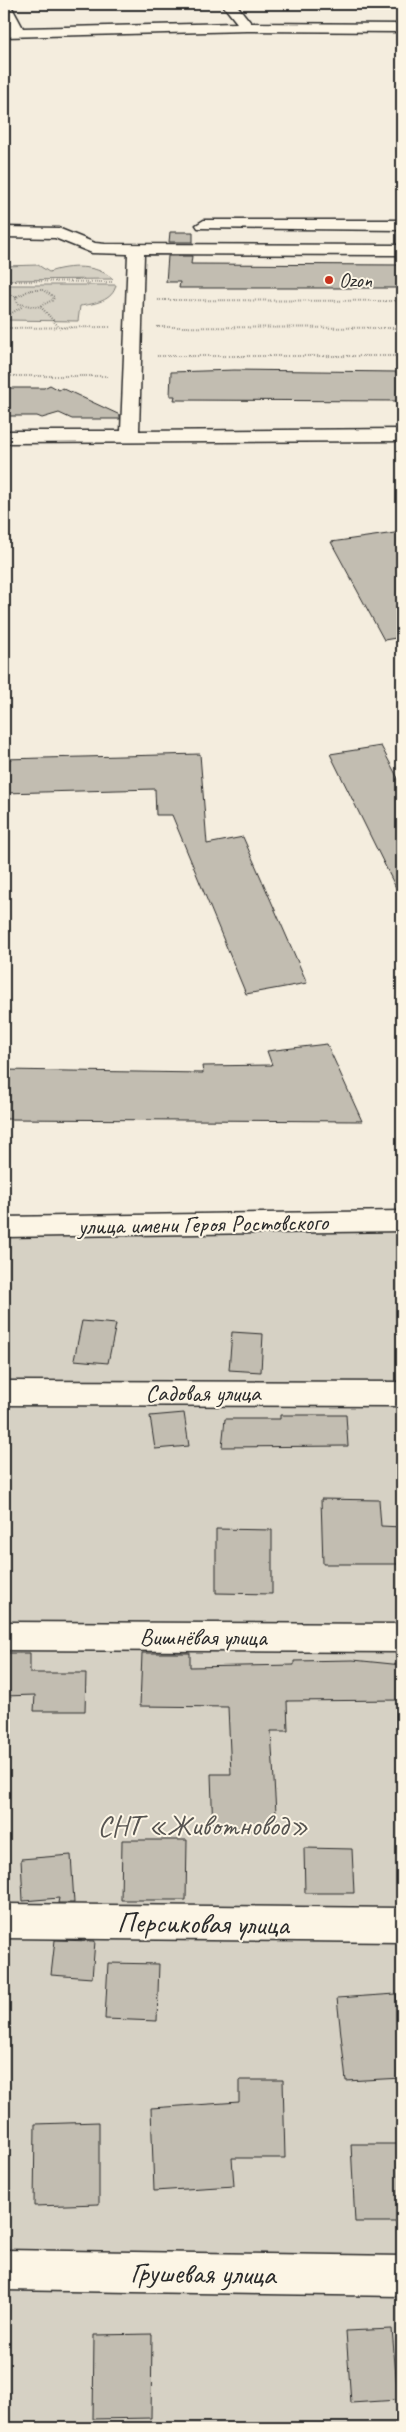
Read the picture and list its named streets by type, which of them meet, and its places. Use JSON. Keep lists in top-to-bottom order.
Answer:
{
  "streets": {
    "street": [
      "улица имени Героя Ростовского",
      "Садовая улица",
      "Вишнёвая улица",
      "Персиковая улица",
      "Грушевая улица"
    ]
  },
  "parks": ["СНТ «Животновод»"],
  "places": ["Ozon"]
}
